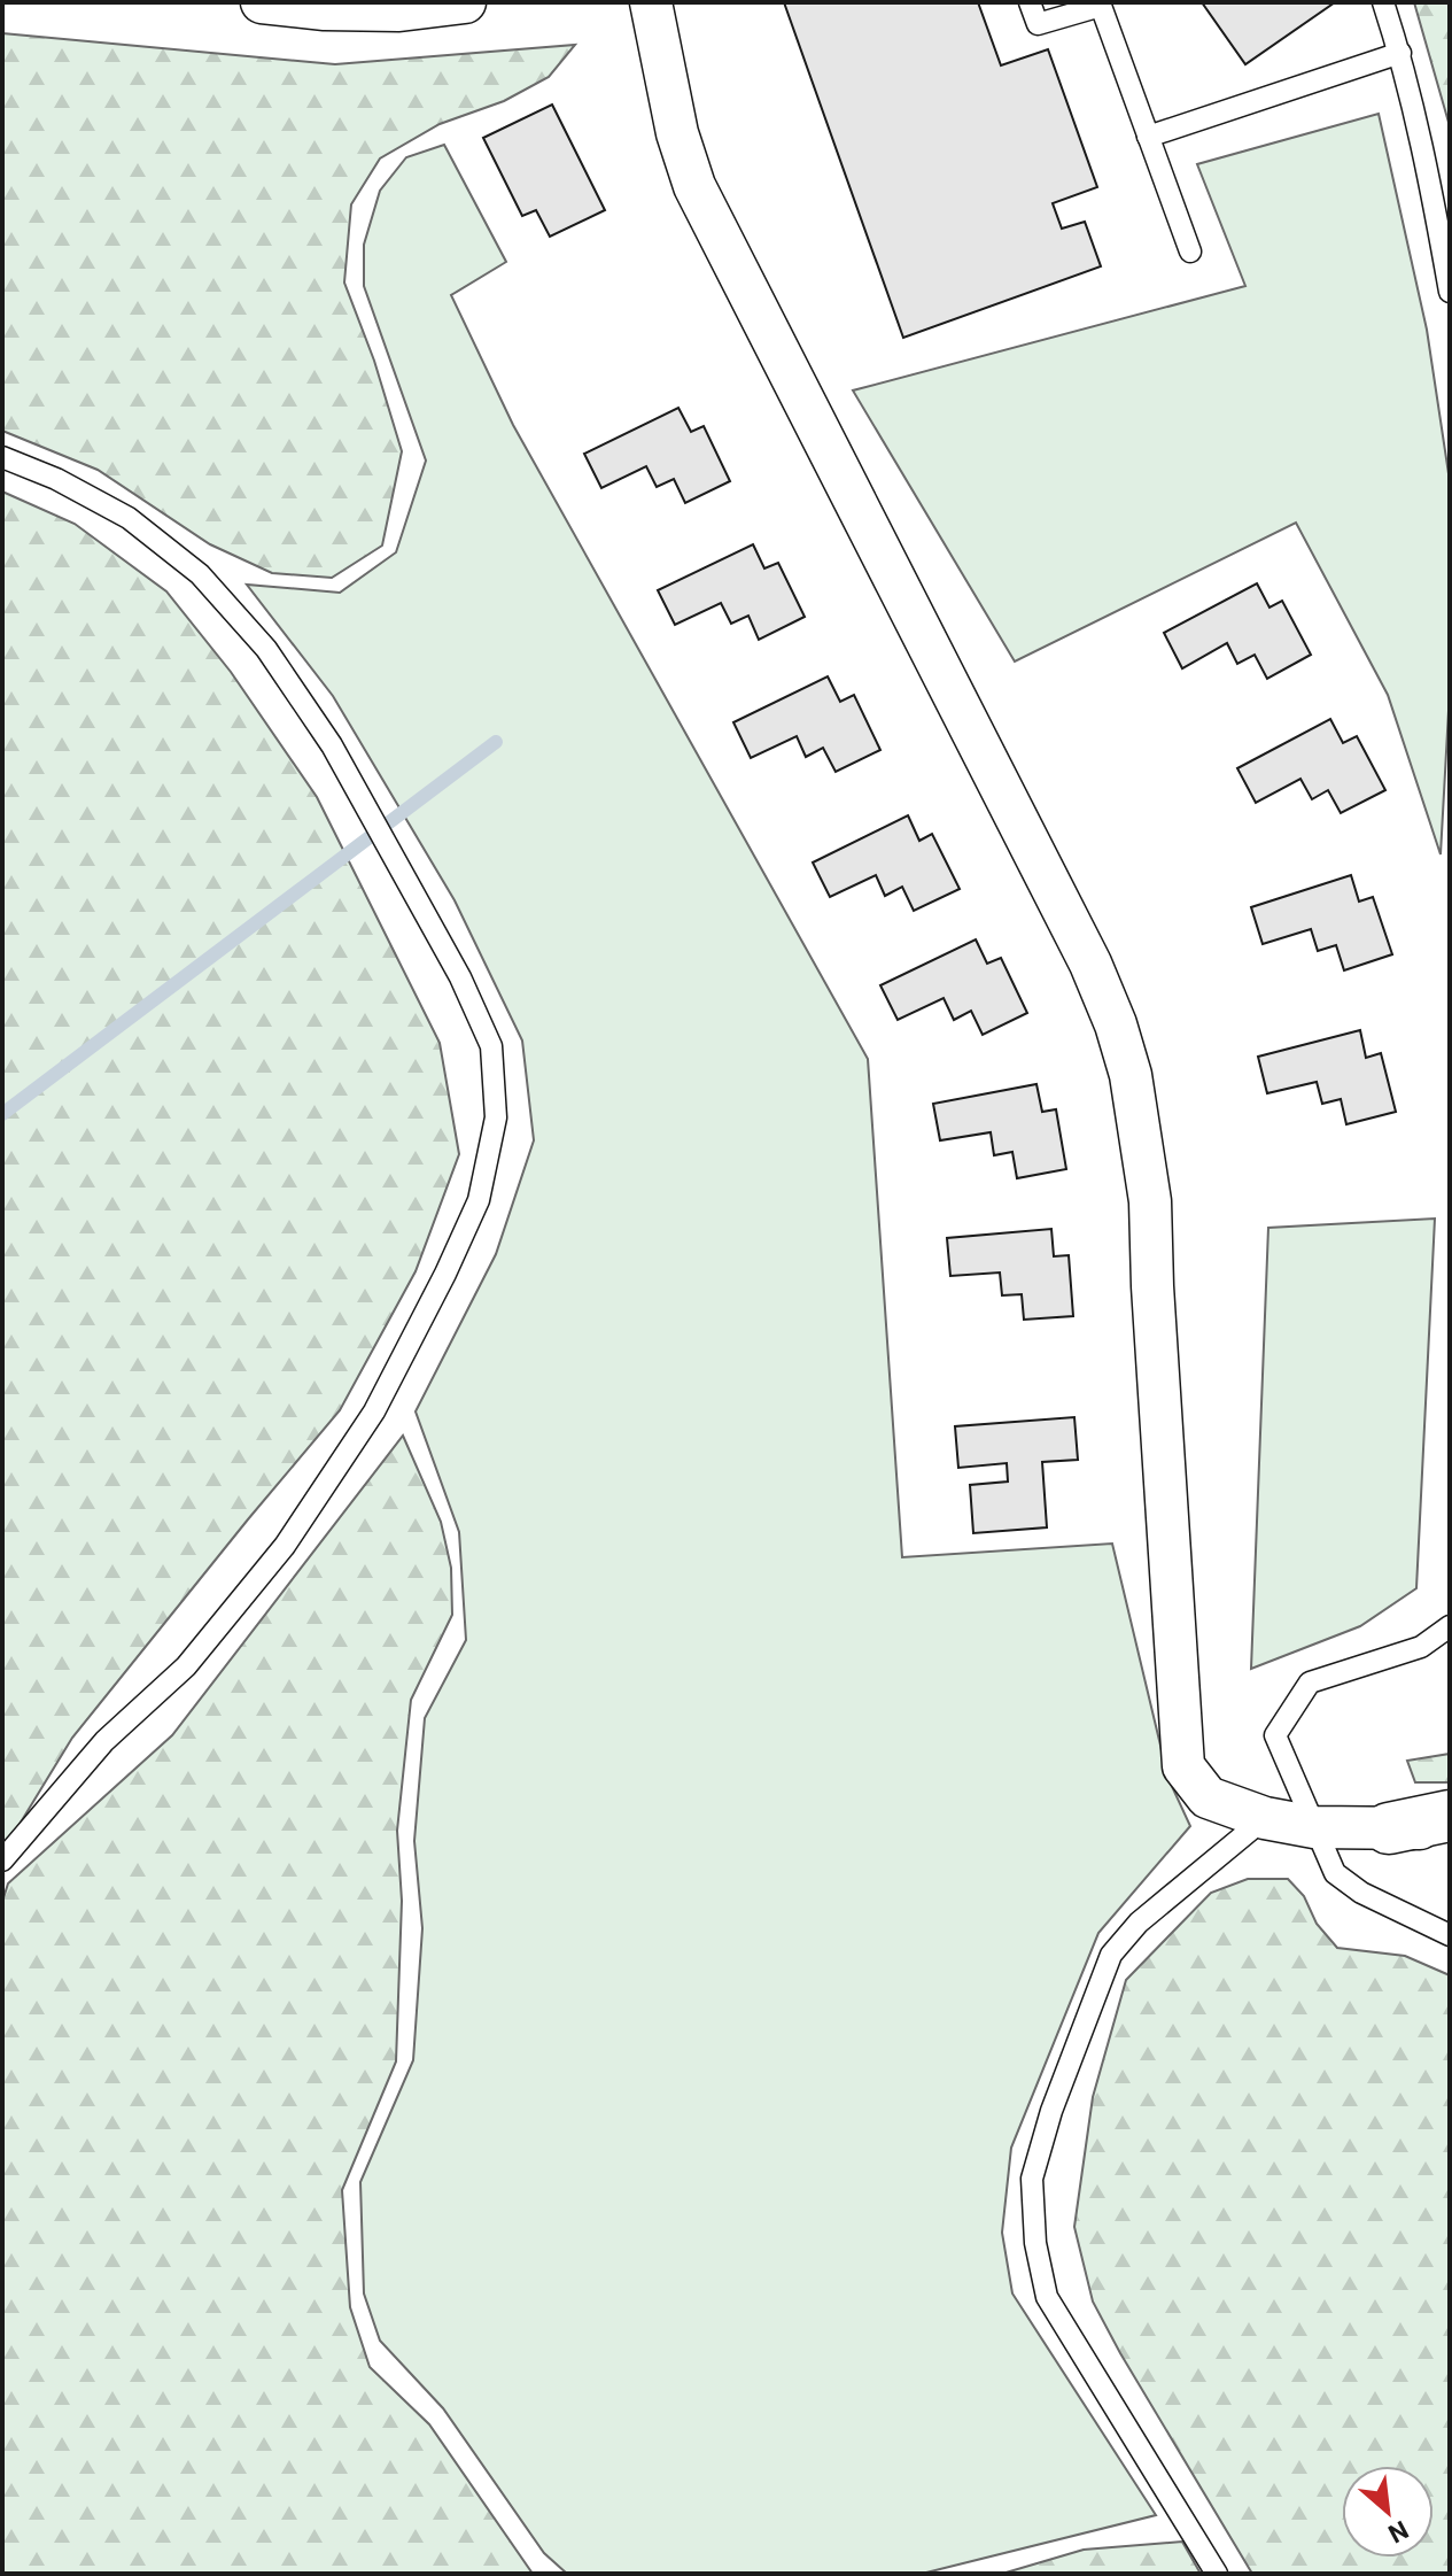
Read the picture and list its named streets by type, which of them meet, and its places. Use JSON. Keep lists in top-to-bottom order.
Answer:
{
  "north": "bottom right"
}
